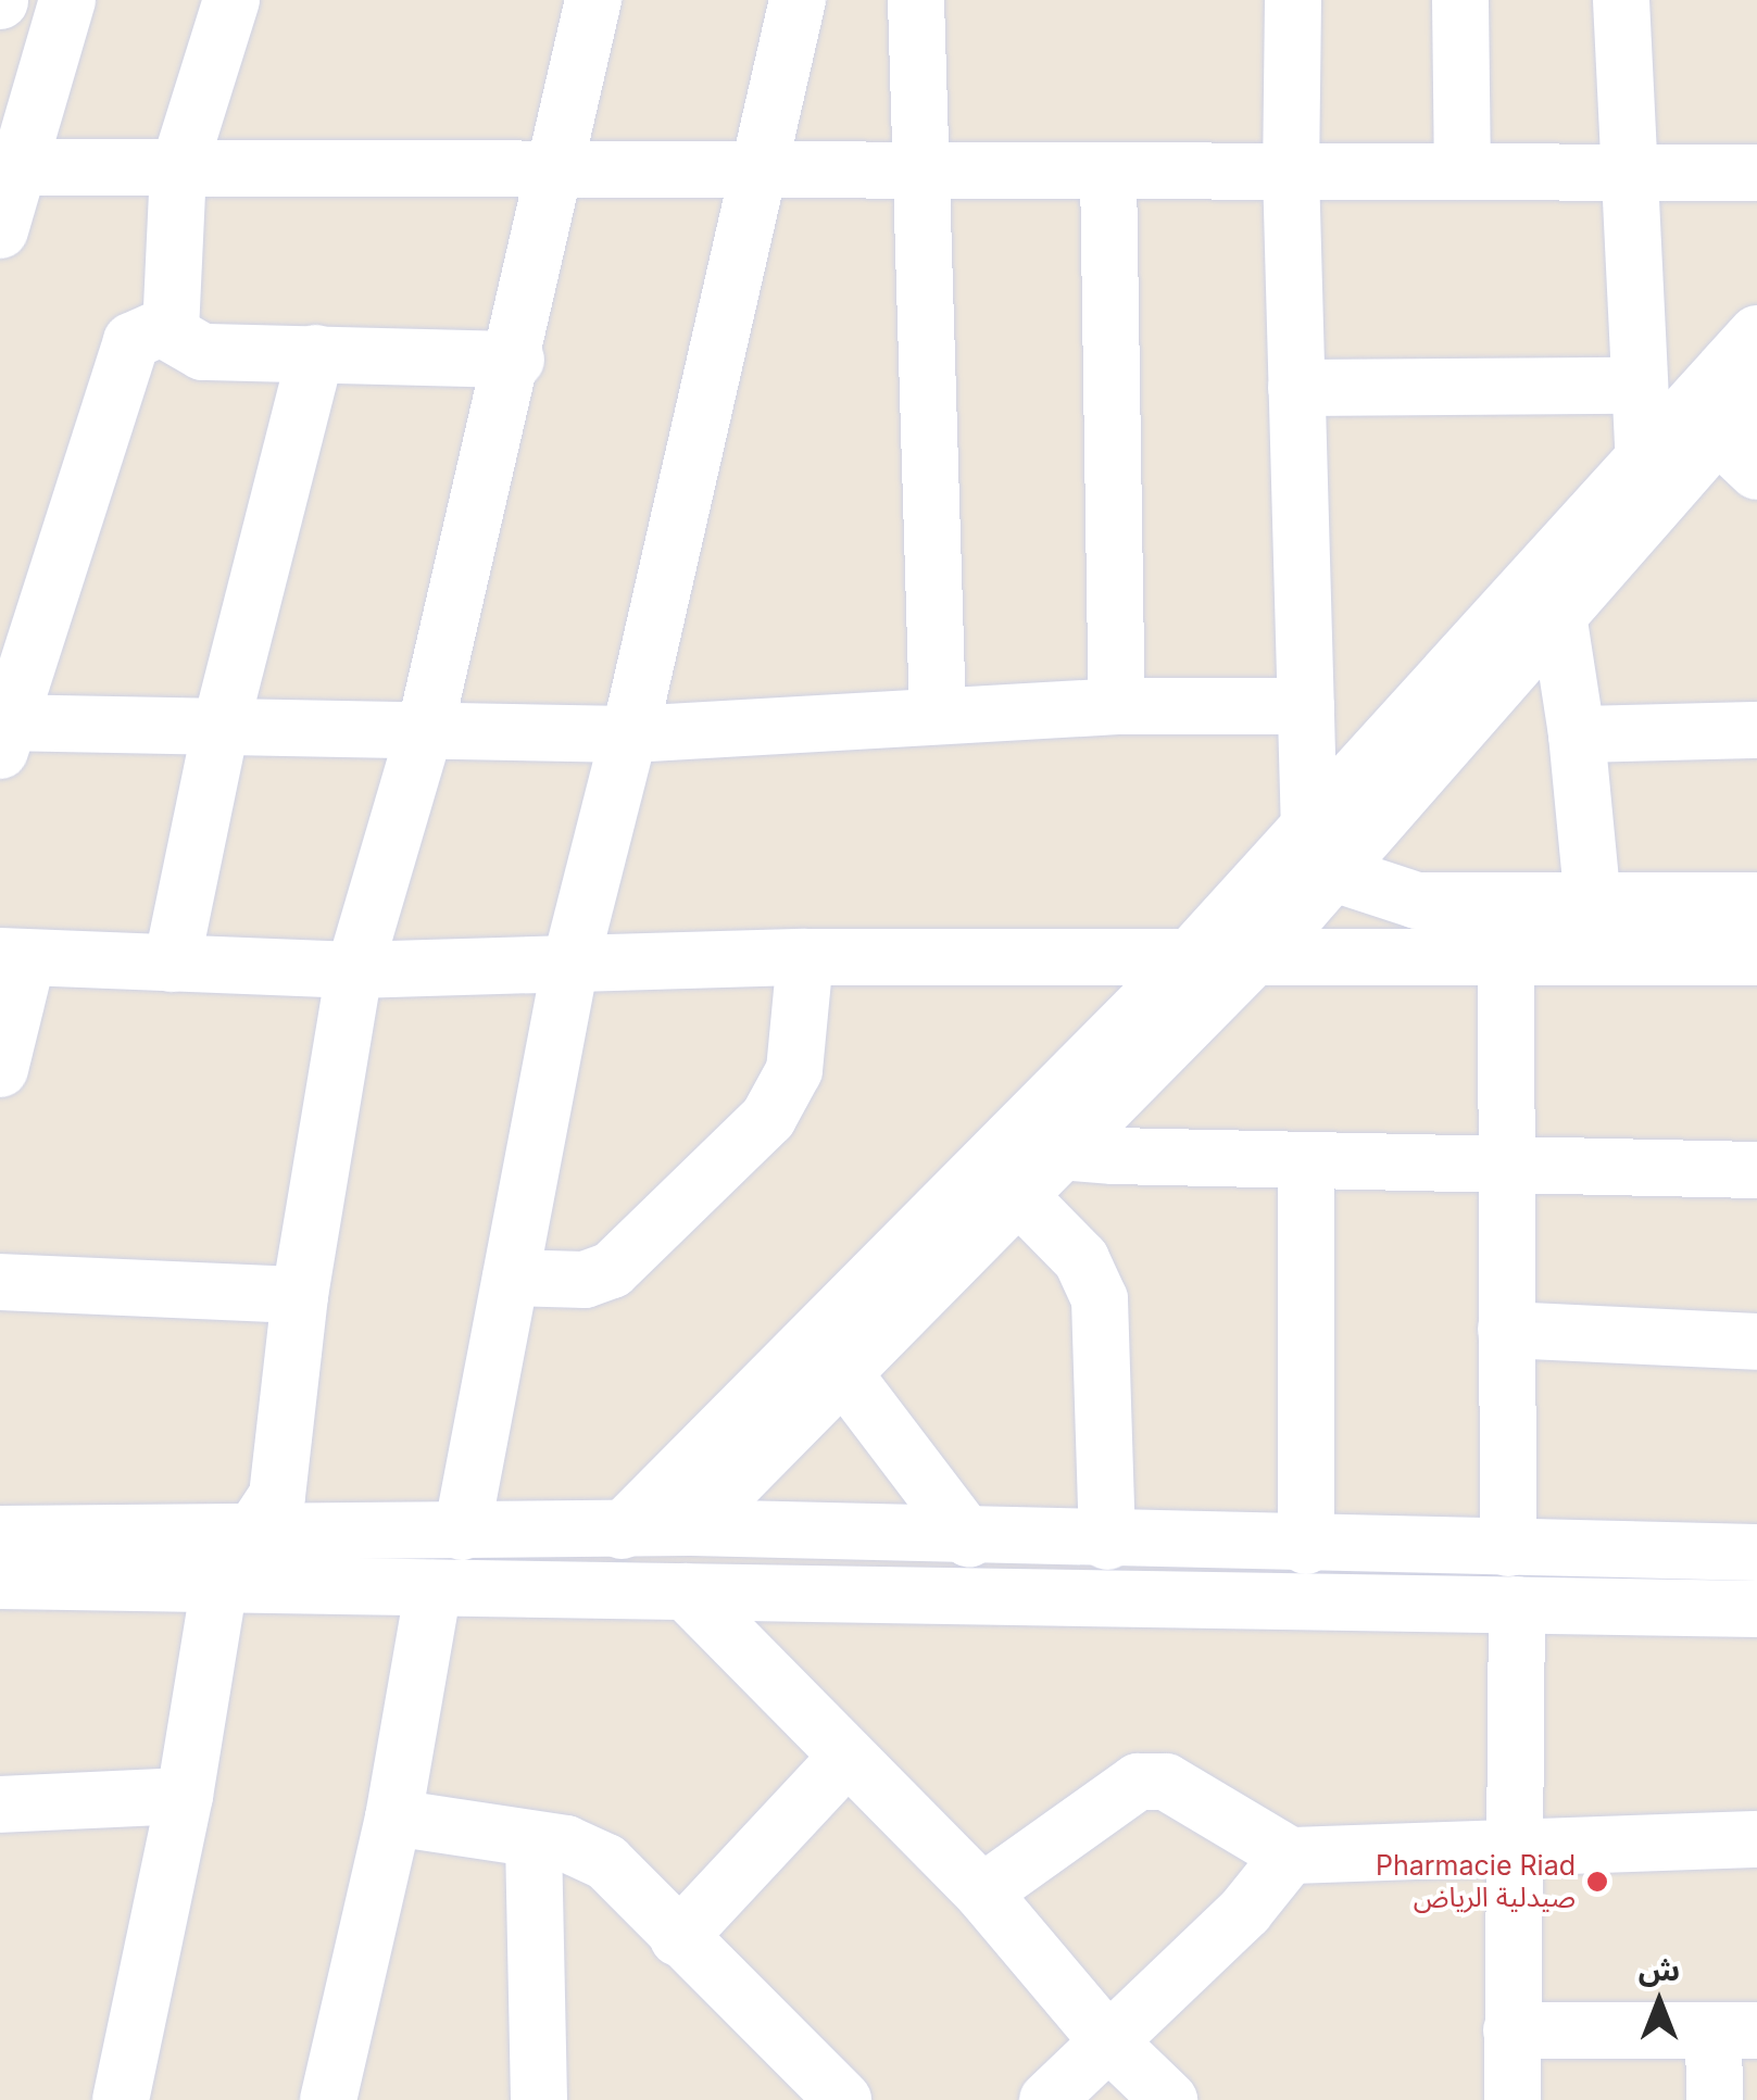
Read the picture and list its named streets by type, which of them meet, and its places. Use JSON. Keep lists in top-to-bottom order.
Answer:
{
  "places": ["Pharmacie Riad صيدلية الرياض"],
  "north": "top"
}
